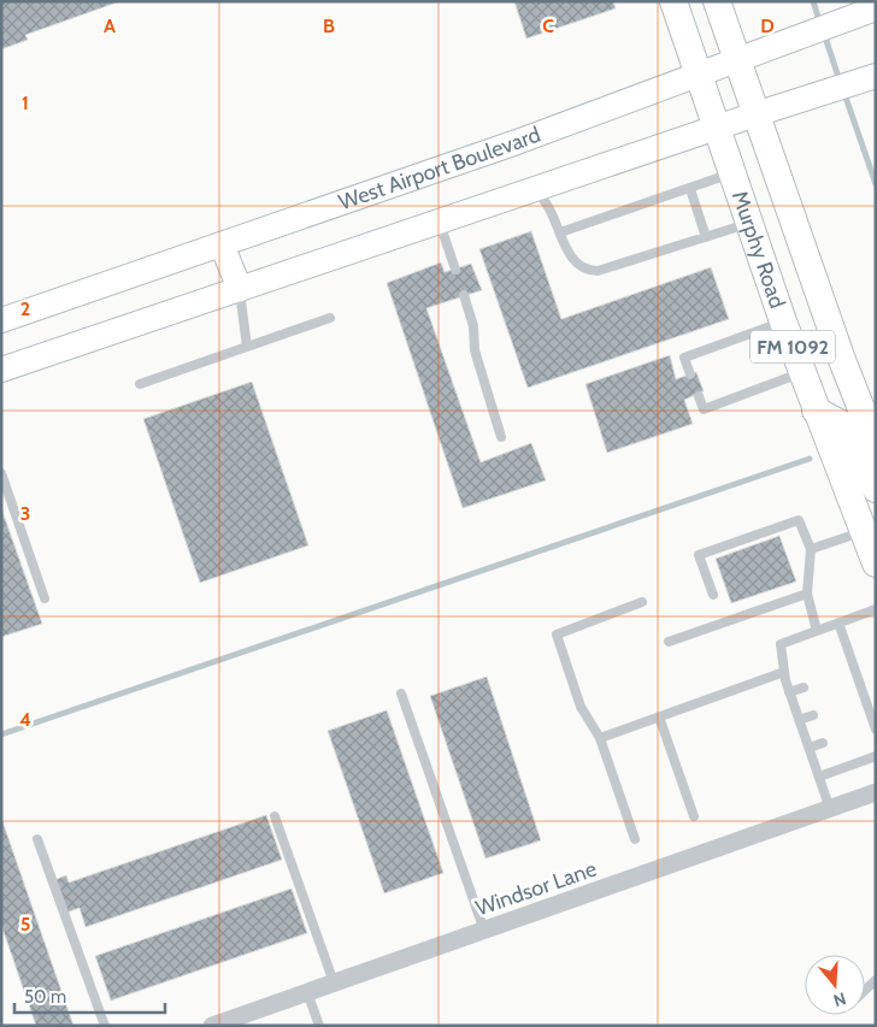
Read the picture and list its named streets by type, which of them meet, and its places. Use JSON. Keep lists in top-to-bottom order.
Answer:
{
  "streets": {
    "main road": ["West Airport Boulevard", "Murphy Road", "FM 1092"],
    "street": ["Windsor Lane"]
  },
  "crossings": [
    ["West Airport Boulevard", "Murphy Road"]
  ],
  "scale_bar": "50 m",
  "north": "bottom",
  "grid": {
    "columns": [
      "A",
      "B",
      "C",
      "D"
    ],
    "rows": [
      "1",
      "2",
      "3",
      "4",
      "5"
    ]
  }
}
